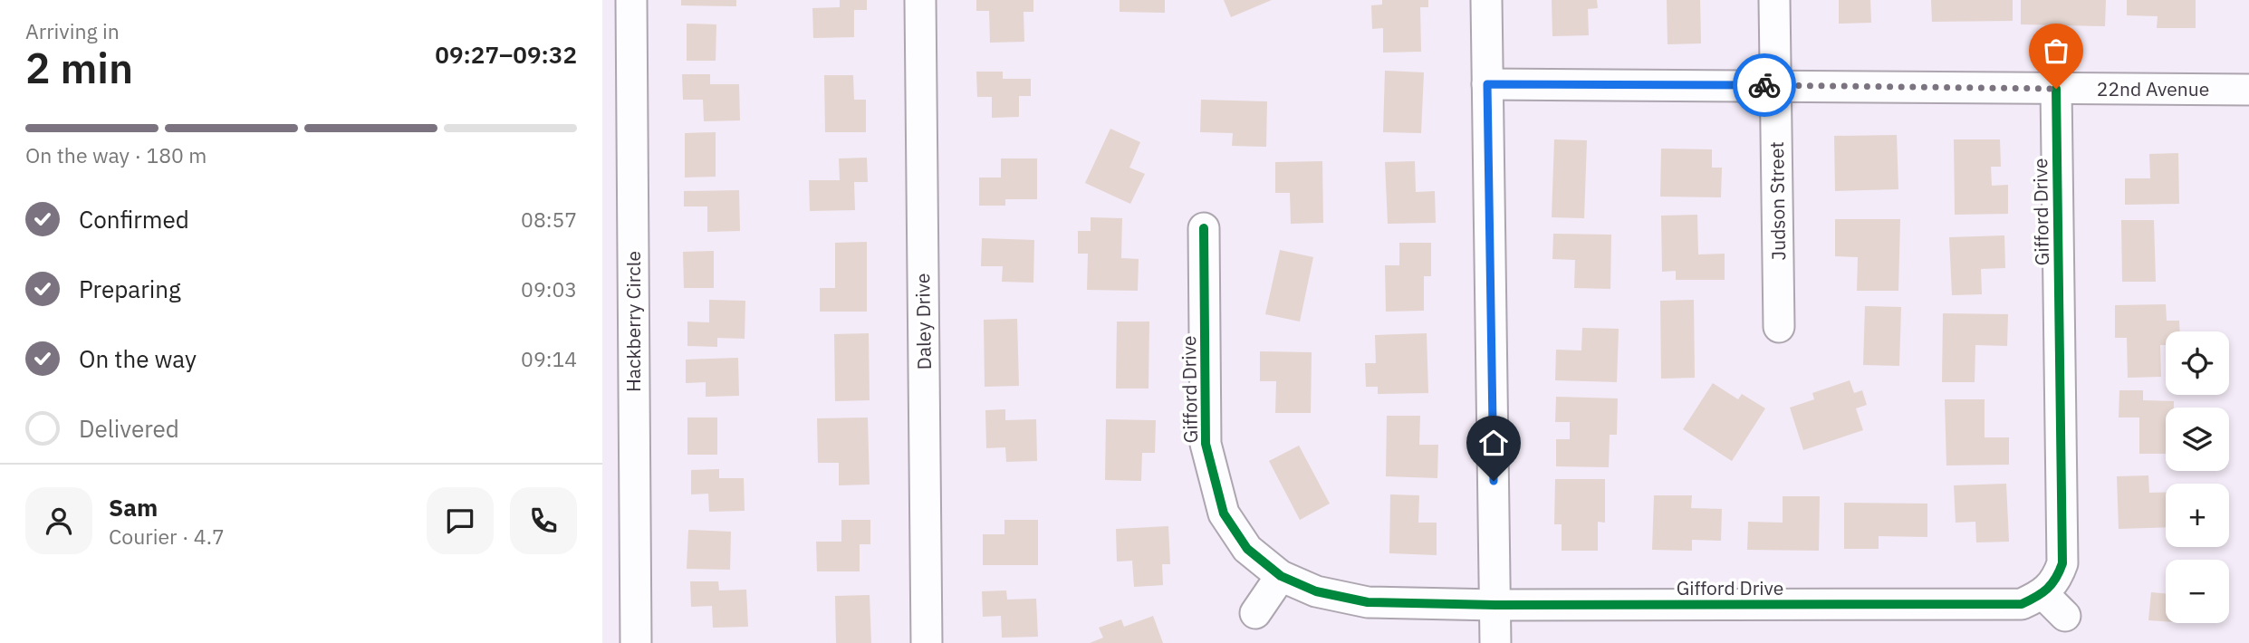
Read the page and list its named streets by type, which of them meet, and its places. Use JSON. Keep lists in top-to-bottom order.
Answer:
{
  "streets": {
    "street": [
      "22nd Avenue",
      "Judson Street",
      "Gifford Drive",
      "Hackberry Circle",
      "Daley Drive"
    ]
  },
  "crossings": [
    ["22nd Avenue", "Judson Street"],
    ["22nd Avenue", "Gifford Drive"]
  ],
  "page": {
    "heading": ["2 min", "Arriving in", "09:27–09:32"],
    "panel": ["Sam", "Courier · 4.7"],
    "bar": "On the way · 180 m",
    "list": [
      ["Confirmed", "08:57"],
      ["Preparing", "09:03"],
      ["On the way", "09:14"],
      "Delivered"
    ],
    "map_buttons": ["+", "−"]
  }
}
